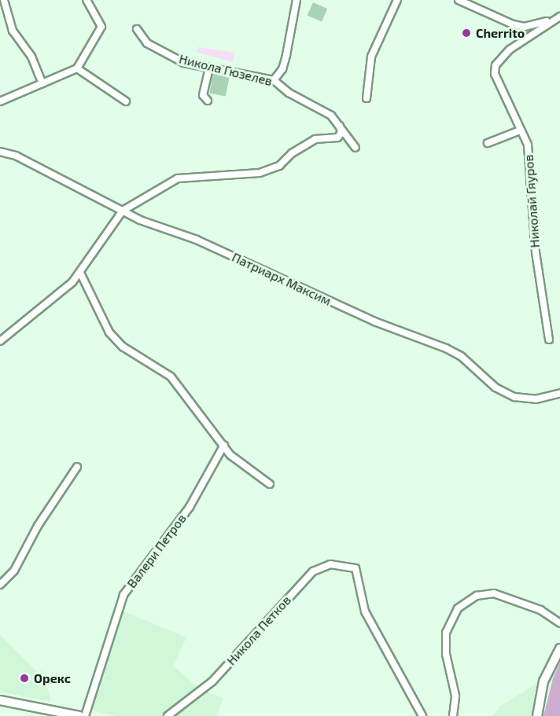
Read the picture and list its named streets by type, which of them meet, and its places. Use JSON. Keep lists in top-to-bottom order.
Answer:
{
  "streets": {
    "street": [
      "Никола Гюзелев",
      "Николай Гяуров",
      "Патриарх Максим",
      "Валери Петров",
      "Никола Петков"
    ]
  },
  "places": ["Cherrito", "Орекс"]
}
